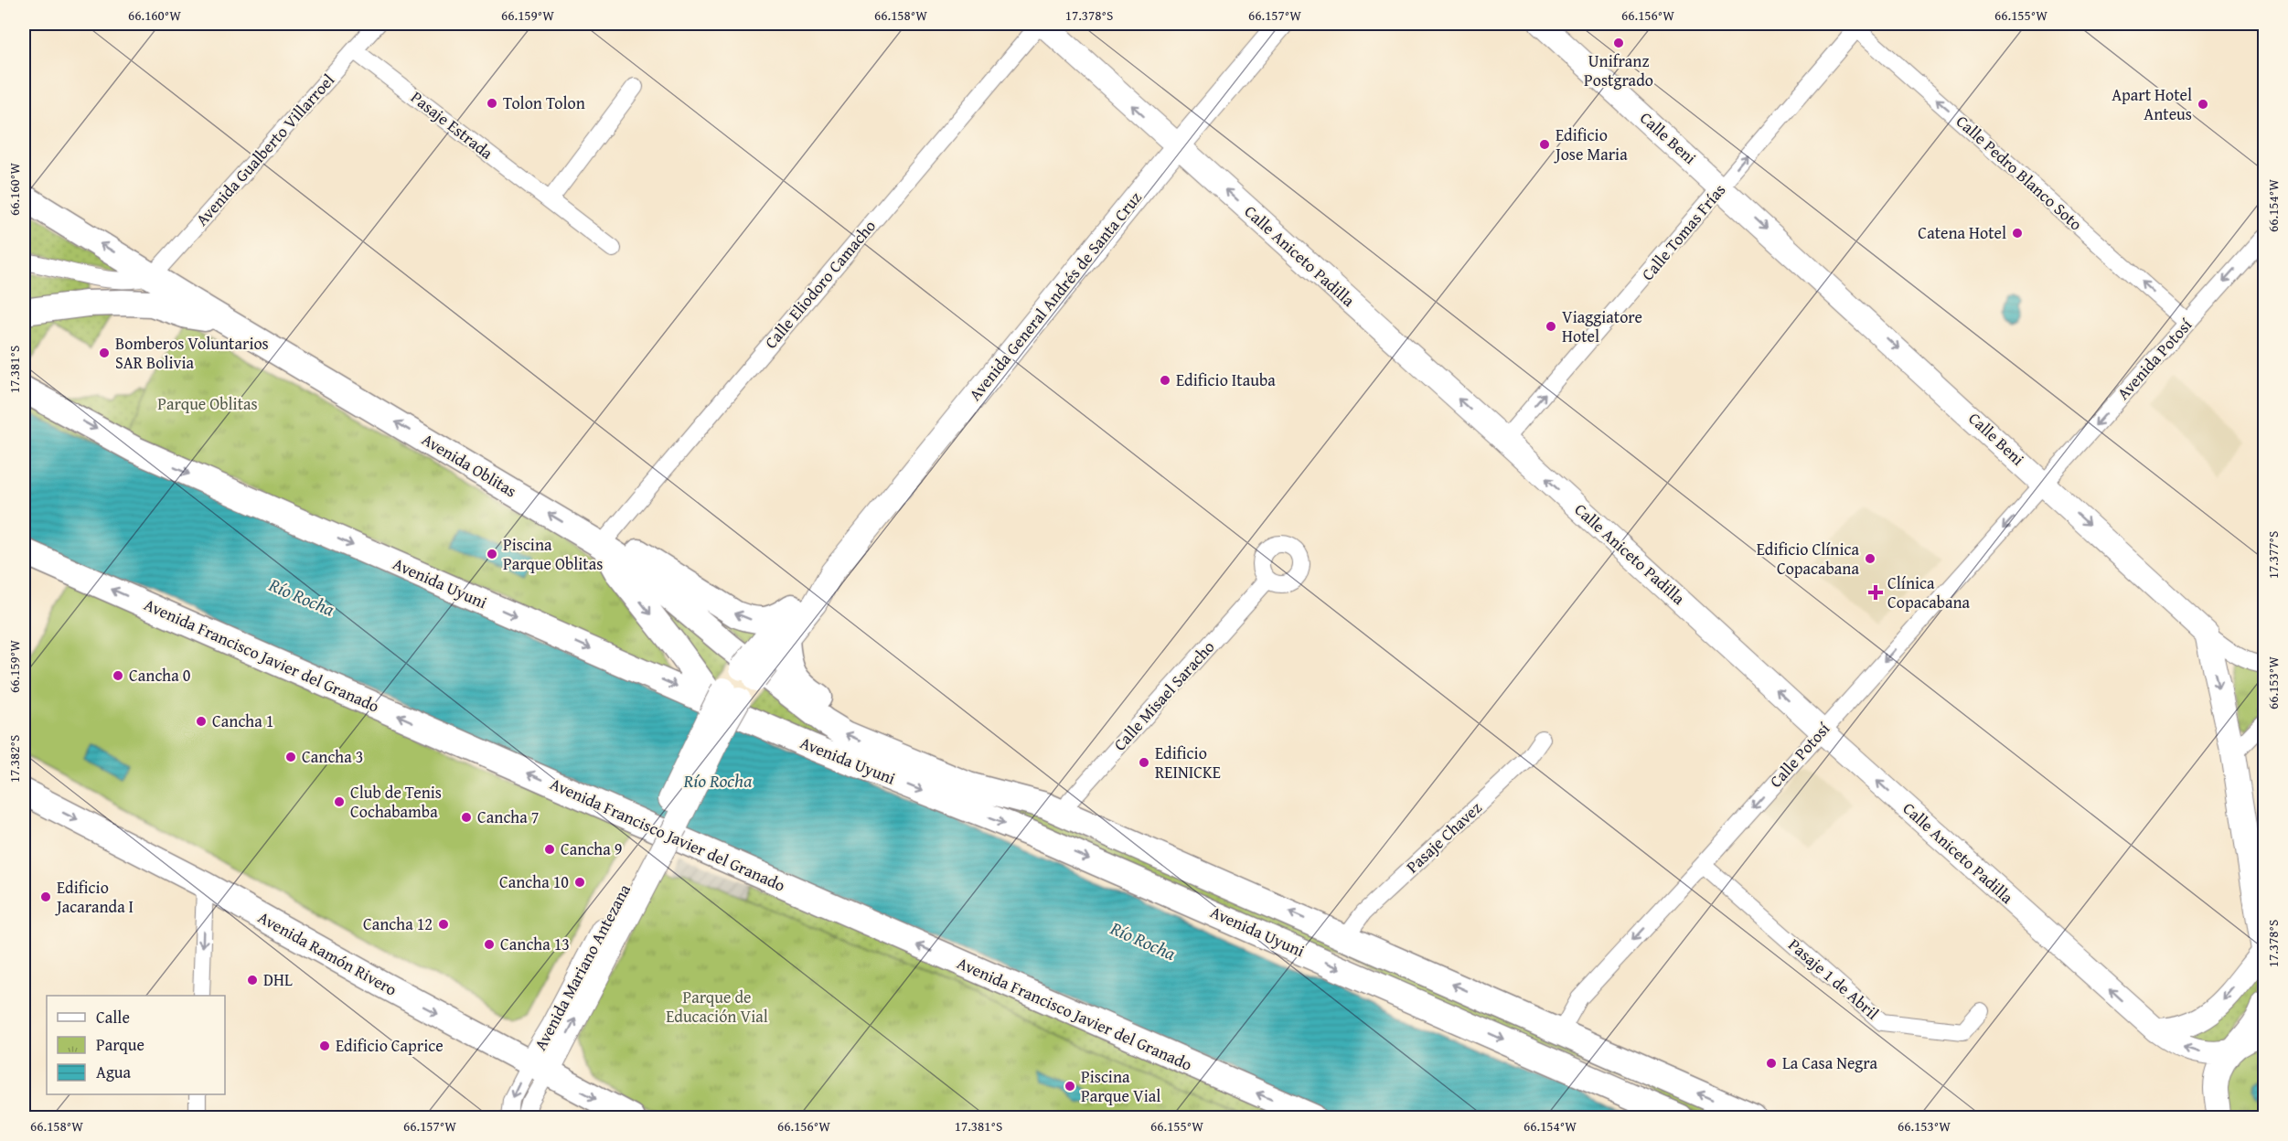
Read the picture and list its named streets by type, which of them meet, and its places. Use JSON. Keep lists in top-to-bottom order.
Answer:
{
  "streets": {
    "main road": [
      "Calle Beni",
      "Calle Aniceto Padilla",
      "Avenida General Andrés de Santa Cruz",
      "Avenida Oblitas",
      "Avenida Uyuni",
      "Avenida Francisco Javier del Granado",
      "Avenida Ramón Rivero",
      "Avenida Mariano Antezana"
    ],
    "street": [
      "Pasaje Estrada",
      "Avenida Gualberto Villarroel",
      "Calle Pedro Blanco Soto",
      "Calle Tomas Frías",
      "Calle Eliodoro Camacho",
      "Avenida Potosí",
      "Calle Misael Saracho",
      "Calle Potosí",
      "Pasaje Chavez",
      "Pasaje 1 de Abril"
    ]
  },
  "crossings": [
    ["Pasaje Estrada", "Avenida Gualberto Villarroel"],
    ["Calle Beni", "Calle Tomas Frías"],
    ["Calle Beni", "Avenida Potosí"],
    ["Calle Beni", "Calle Potosí"],
    ["Avenida Gualberto Villarroel", "Avenida Oblitas"],
    ["Calle Pedro Blanco Soto", "Calle Tomas Frías"],
    ["Calle Pedro Blanco Soto", "Avenida Potosí"],
    ["Calle Tomas Frías", "Calle Aniceto Padilla"],
    ["Calle Aniceto Padilla", "Calle Eliodoro Camacho"],
    ["Calle Aniceto Padilla", "Avenida General Andrés de Santa Cruz"],
    ["Calle Aniceto Padilla", "Calle Potosí"],
    ["Calle Eliodoro Camacho", "Avenida Oblitas"],
    ["Calle Eliodoro Camacho", "Avenida Uyuni"],
    ["Avenida General Andrés de Santa Cruz", "Avenida Oblitas"],
    ["Avenida General Andrés de Santa Cruz", "Avenida Uyuni"],
    ["Avenida General Andrés de Santa Cruz", "Avenida Mariano Antezana"],
    ["Avenida Potosí", "Calle Potosí"],
    ["Avenida Oblitas", "Avenida Uyuni"],
    ["Avenida Uyuni", "Calle Misael Saracho"],
    ["Avenida Uyuni", "Calle Potosí"],
    ["Avenida Uyuni", "Pasaje Chavez"],
    ["Calle Potosí", "Pasaje 1 de Abril"],
    ["Avenida Ramón Rivero", "Avenida Mariano Antezana"]
  ],
  "one_way": [
    "Calle Beni",
    "Calle Pedro Blanco Soto",
    "Calle Tomas Frías",
    "Calle Aniceto Padilla",
    "Avenida Potosí",
    "Avenida Francisco Javier del Granado",
    "Calle Potosí",
    "Avenida Ramón Rivero"
  ],
  "water": ["Río Rocha"],
  "parks": ["Parque Oblitas", "Parque de Educación Vial"],
  "places": {
    "other": [
      "Unifranz Postgrado",
      "Tolon Tolon",
      "Apart Hotel Anteus",
      "Edificio Jose Maria",
      "Catena Hotel",
      "Viaggiatore Hotel",
      "Bomberos Voluntarios SAR Bolivia",
      "Edificio Itauba",
      "Piscina Parque Oblitas",
      "Edificio Clínica Copacabana",
      "Cancha 0",
      "Cancha 1",
      "Cancha 3",
      "Edificio REINICKE",
      "Club de Tenis Cochabamba",
      "Cancha 7",
      "Cancha 9",
      "Cancha 10",
      "Edificio Jacaranda I",
      "Cancha 12",
      "Cancha 13",
      "DHL",
      "Edificio Caprice",
      "La Casa Negra",
      "Piscina Parque Vial"
    ],
    "health": ["Clínica Copacabana"]
  },
  "legend": ["Calle", "Parque", "Agua"],
  "coordinates": [
    "66.160°W",
    "66.159°W",
    "66.158°W",
    "17.378°S",
    "66.157°W",
    "66.156°W",
    "66.155°W",
    "66.154°W",
    "17.381°S",
    "17.377°S",
    "66.153°W",
    "17.382°S"
  ]
}
